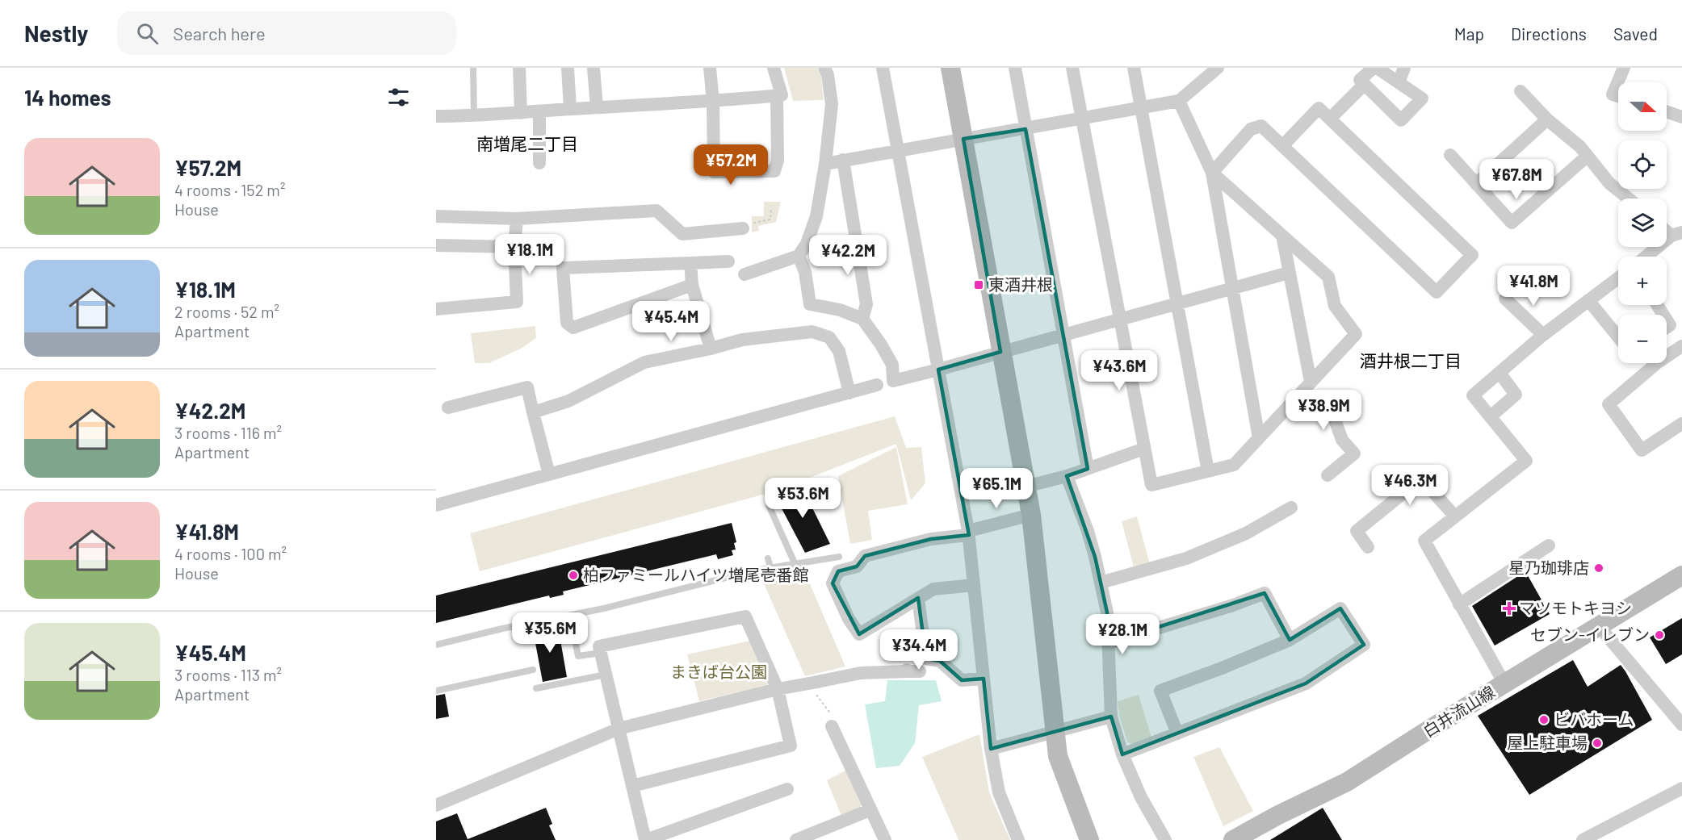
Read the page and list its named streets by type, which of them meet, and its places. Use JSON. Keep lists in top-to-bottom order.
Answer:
{
  "streets": {
    "street": ["白井流山線"]
  },
  "districts": ["南増尾二丁目", "酒井根二丁目"],
  "parks": ["まきば台公園"],
  "places": {
    "transit": ["東酒井根"],
    "other": [
      "星乃珈琲店",
      "柏ファミールハイツ増尾壱番館",
      "セブン-イレブン",
      "ビバホーム",
      "屋上駐車場"
    ],
    "health": ["マツモトキヨシ"]
  },
  "north": "right",
  "page": {
    "header": "Nestly",
    "search": "Search here",
    "nav": ["Map", "Directions", "Saved"],
    "heading": "14 homes",
    "map_buttons": ["+", "−"],
    "list": [
      {
        "name": "¥57.2M",
        "note": "4 rooms · 152 m² · House"
      },
      {
        "name": "¥18.1M",
        "note": "2 rooms · 52 m² · Apartment"
      },
      {
        "name": "¥42.2M",
        "note": "3 rooms · 116 m² · Apartment"
      },
      {
        "name": "¥41.8M",
        "note": "4 rooms · 100 m² · House"
      },
      {
        "name": "¥45.4M",
        "note": "3 rooms · 113 m² · Apartment"
      }
    ],
    "price": [
      "¥57.2M",
      "¥67.8M",
      "¥18.1M",
      "¥42.2M",
      "¥41.8M",
      "¥45.4M",
      "¥43.6M",
      "¥38.9M",
      "¥46.3M",
      "¥65.1M",
      "¥53.6M",
      "¥35.6M",
      "¥28.1M",
      "¥34.4M"
    ]
  }
}
